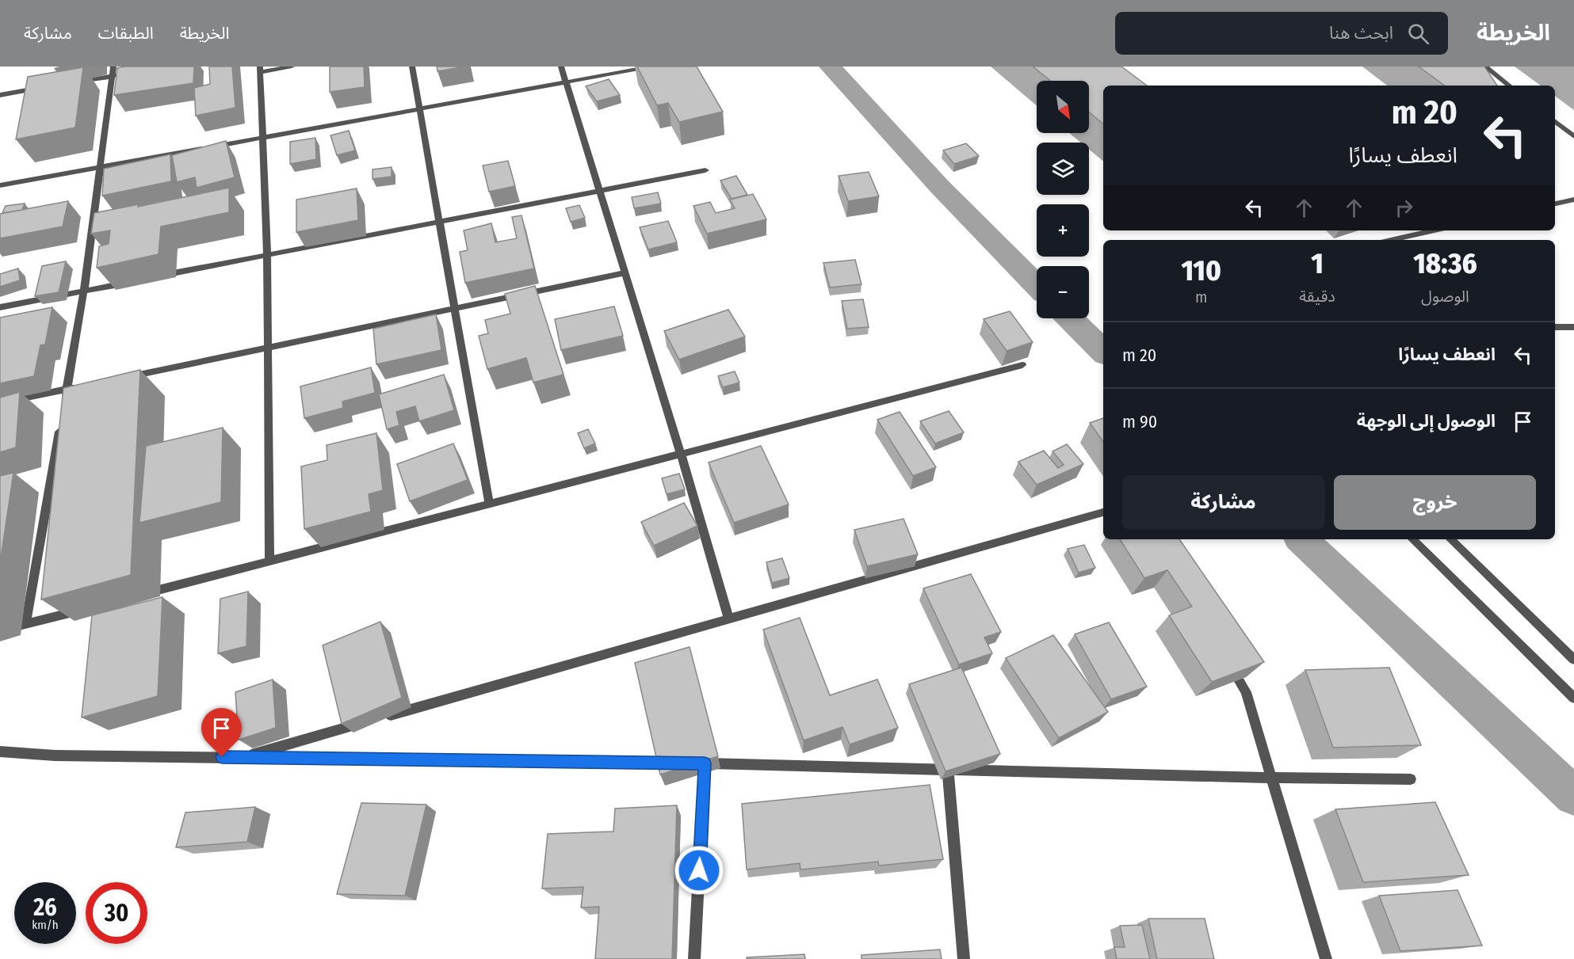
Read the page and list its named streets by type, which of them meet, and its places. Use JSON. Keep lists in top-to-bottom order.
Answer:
{
  "north": "bottom right",
  "page": {
    "header": "الخريطة",
    "search": "ابحث هنا",
    "nav": ["الخريطة", "الطبقات", "مشاركة"],
    "map_buttons": ["+", "−"],
    "turn": ["20 m", "انعطف يسارًا"],
    "eta": [
      "18:36",
      "الوصول",
      "1",
      "دقيقة",
      "110",
      "m"
    ],
    "list": [
      {
        "name": "انعطف يسارًا",
        "value": "20 m"
      },
      {
        "name": "الوصول إلى الوجهة",
        "value": "90 m"
      }
    ],
    "buttons": ["خروج", "مشاركة"],
    "speed": "26 km/h",
    "limit": "30"
  }
}
